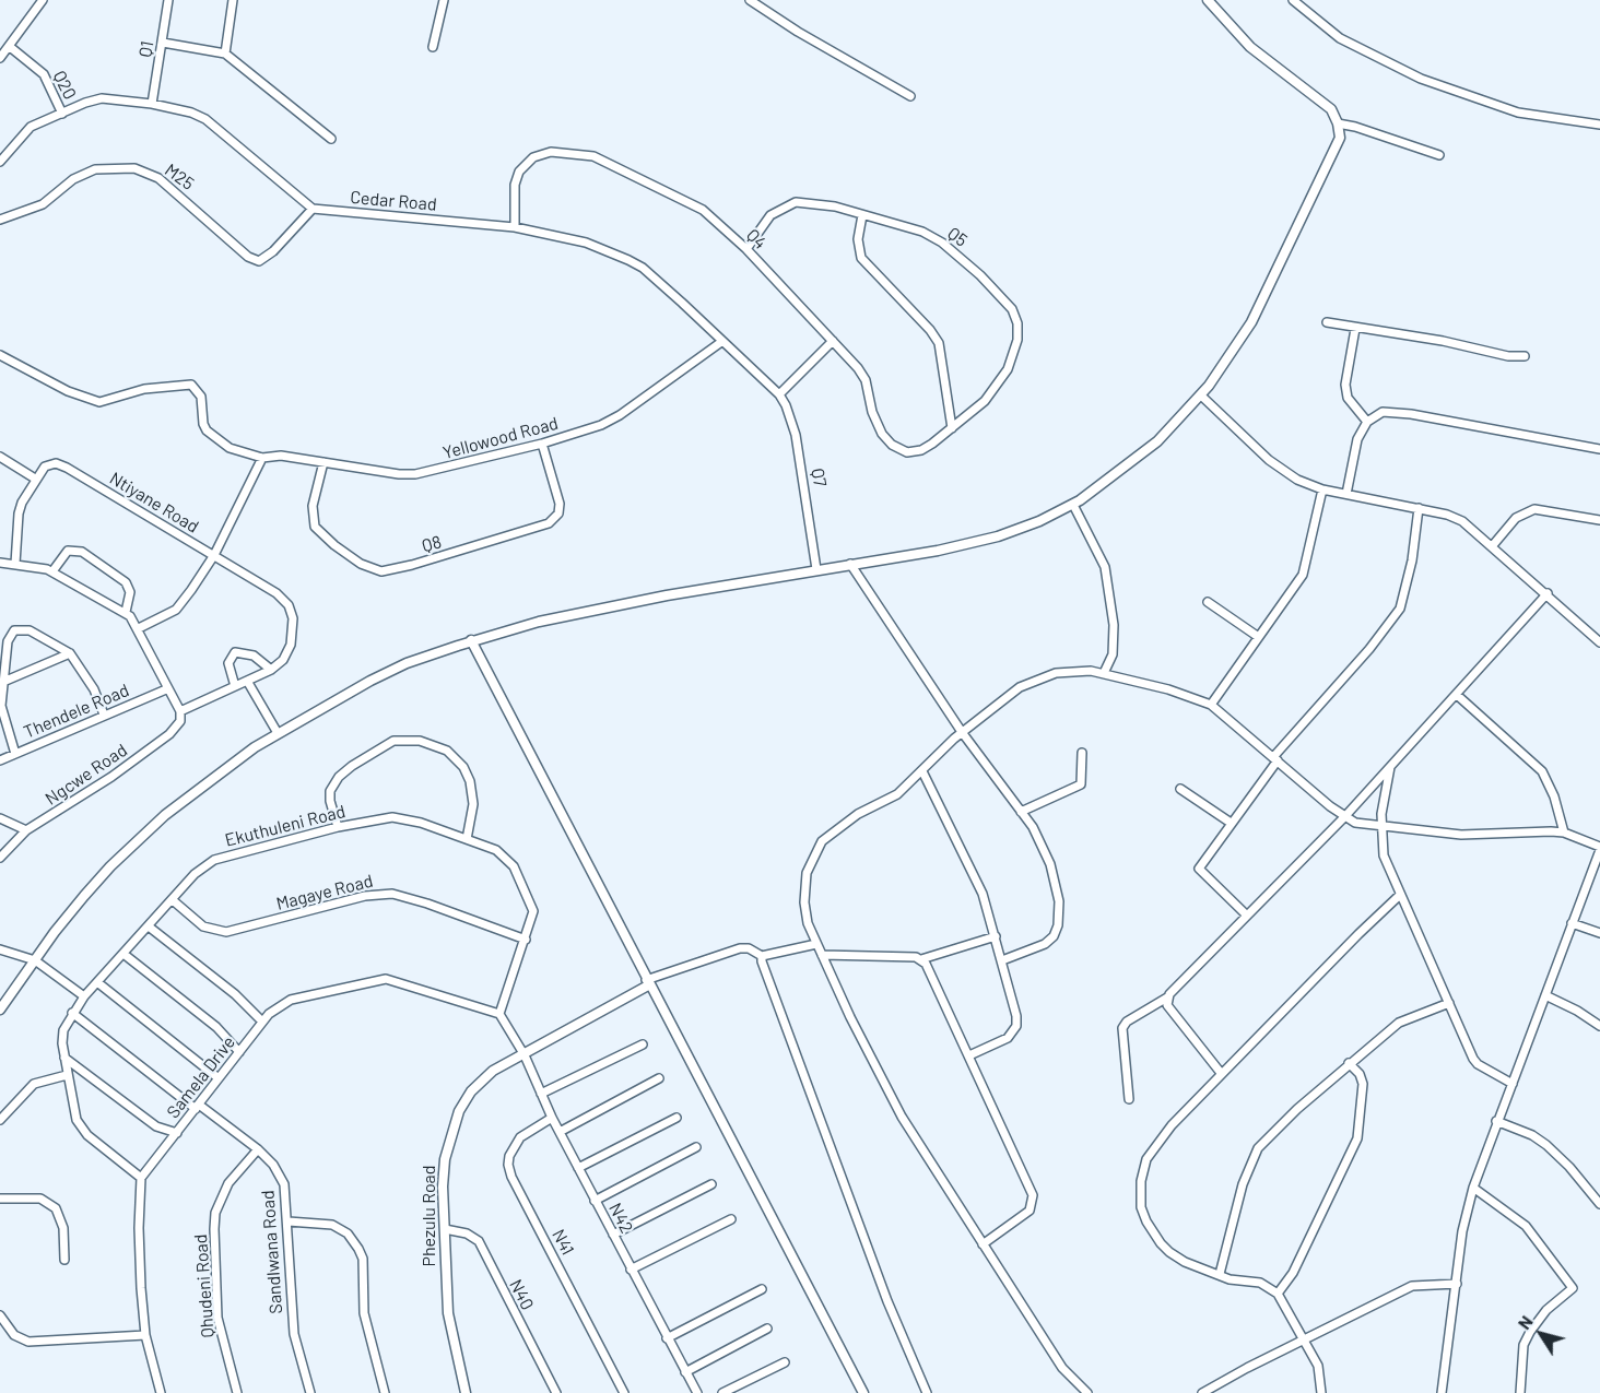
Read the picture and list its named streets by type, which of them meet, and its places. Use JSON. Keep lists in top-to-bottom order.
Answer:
{
  "streets": {
    "street": [
      "Q1",
      "Q20",
      "M25",
      "Cedar Road",
      "Q5",
      "Q4",
      "Yellowood Road",
      "Q7",
      "Ntiyane Road",
      "Q8",
      "Thendele Road",
      "Ngcwe Road",
      "Ekuthuleni Road",
      "Magaye Road",
      "Samela Drive",
      "Phezulu Road",
      "N42",
      "N41",
      "Sandlwana Road",
      "Qhudeni Road",
      "N40"
    ]
  },
  "crossings": [
    ["M25", "Cedar Road"],
    ["Cedar Road", "Q4"],
    ["Cedar Road", "Yellowood Road"],
    ["Cedar Road", "Q7"],
    ["Q5", "Q4"],
    ["Yellowood Road", "Q8"],
    ["Ekuthuleni Road", "Magaye Road"],
    ["Ekuthuleni Road", "Samela Drive"],
    ["Ekuthuleni Road", "Sandlwana Road"],
    ["Samela Drive", "Sandlwana Road"],
    ["Phezulu Road", "N42"],
    ["Phezulu Road", "N40"],
    ["N42", "N41"],
    ["Sandlwana Road", "Qhudeni Road"]
  ],
  "north": "top left"
}
